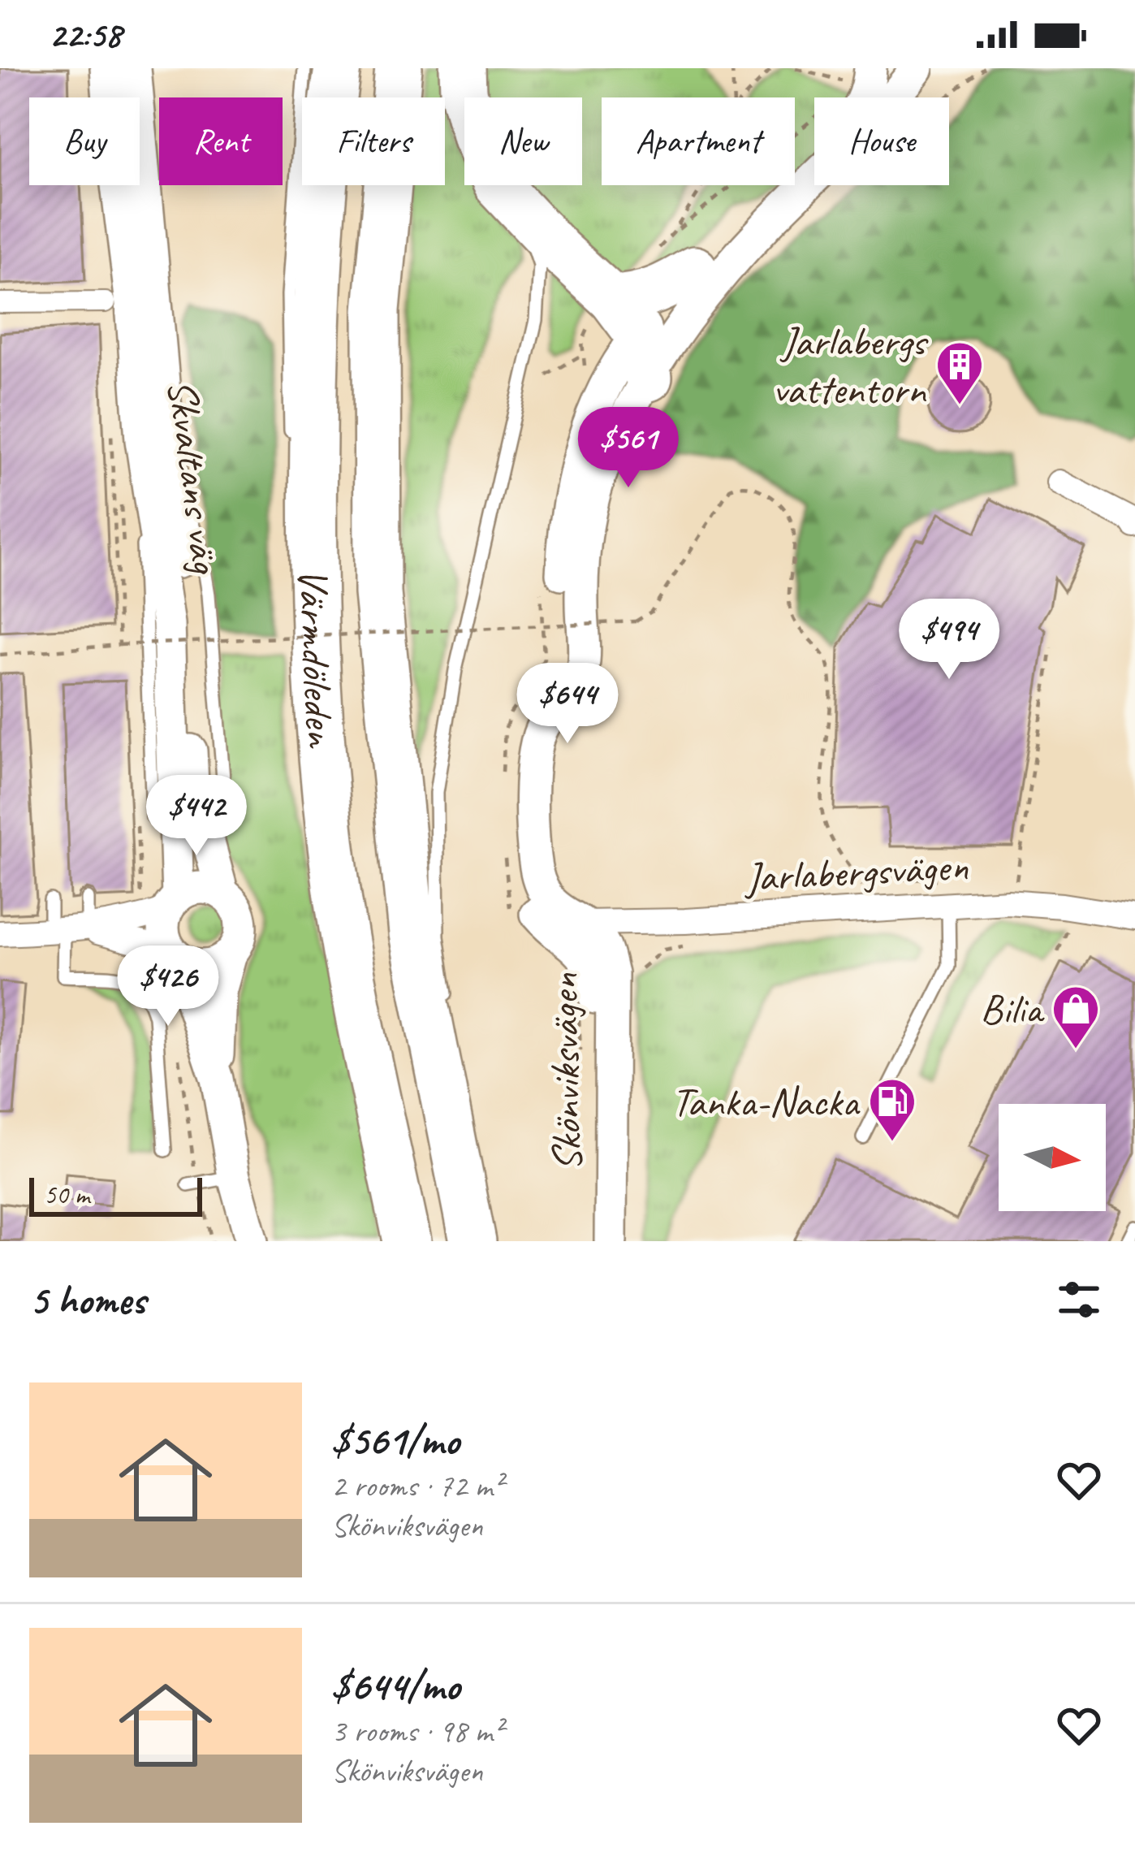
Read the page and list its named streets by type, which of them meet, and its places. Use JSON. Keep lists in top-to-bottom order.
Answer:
{
  "streets": {
    "highway": ["Värmdöleden"],
    "street": ["Skvaltans väg", "Jarlabergsvägen", "Skönviksvägen"]
  },
  "crossings": [
    ["Jarlabergsvägen", "Skönviksvägen"]
  ],
  "places": {
    "building": ["Jarlabergs vattentorn"],
    "shop": ["Bilia"],
    "fuel station": ["Tanka-Nacka"]
  },
  "scale_bar": "50 m",
  "north": "right",
  "page": {
    "status": "22:58",
    "chip": [
      "Buy",
      "Rent",
      "Filters",
      "New",
      "Apartment",
      "House"
    ],
    "price": [
      "$561",
      "$494",
      "$644",
      "$442",
      "$426"
    ],
    "scale": "50 m",
    "heading": "5 homes",
    "list": [
      {
        "name": "$561/mo",
        "note": "2 rooms · 72 m² · Skönviksvägen"
      },
      {
        "name": "$644/mo",
        "note": "3 rooms · 98 m² · Skönviksvägen"
      }
    ]
  }
}
